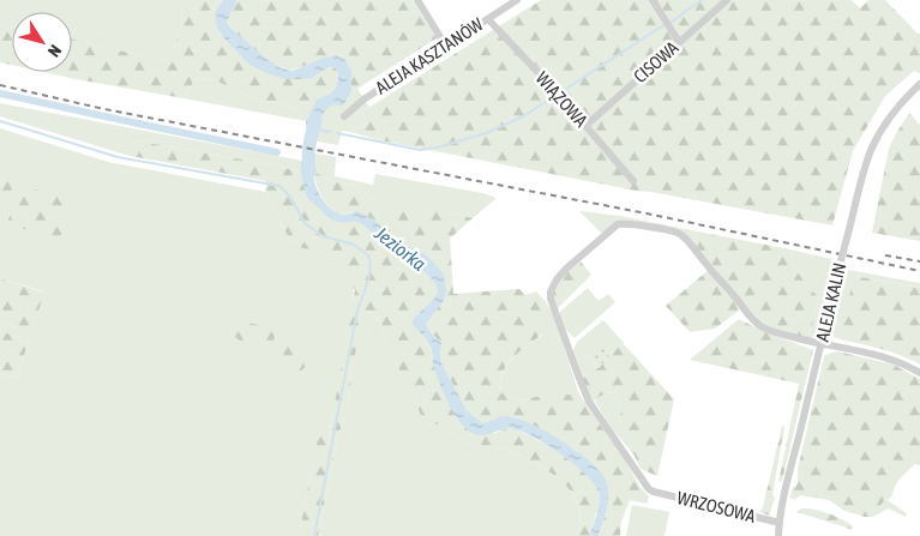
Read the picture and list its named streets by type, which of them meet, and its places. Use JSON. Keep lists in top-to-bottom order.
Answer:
{
  "streets": {
    "street": [
      "ALEJA KASZTANÓW",
      "CISOWA",
      "WIĄZOWA",
      "ALEJA KALIN",
      "WRZOSOWA"
    ]
  },
  "crossings": [
    ["ALEJA KASZTANÓW", "WIĄZOWA"],
    ["CISOWA", "WIĄZOWA"],
    ["ALEJA KALIN", "WRZOSOWA"]
  ],
  "water": ["Jeziorka"],
  "north": "bottom right"
}
